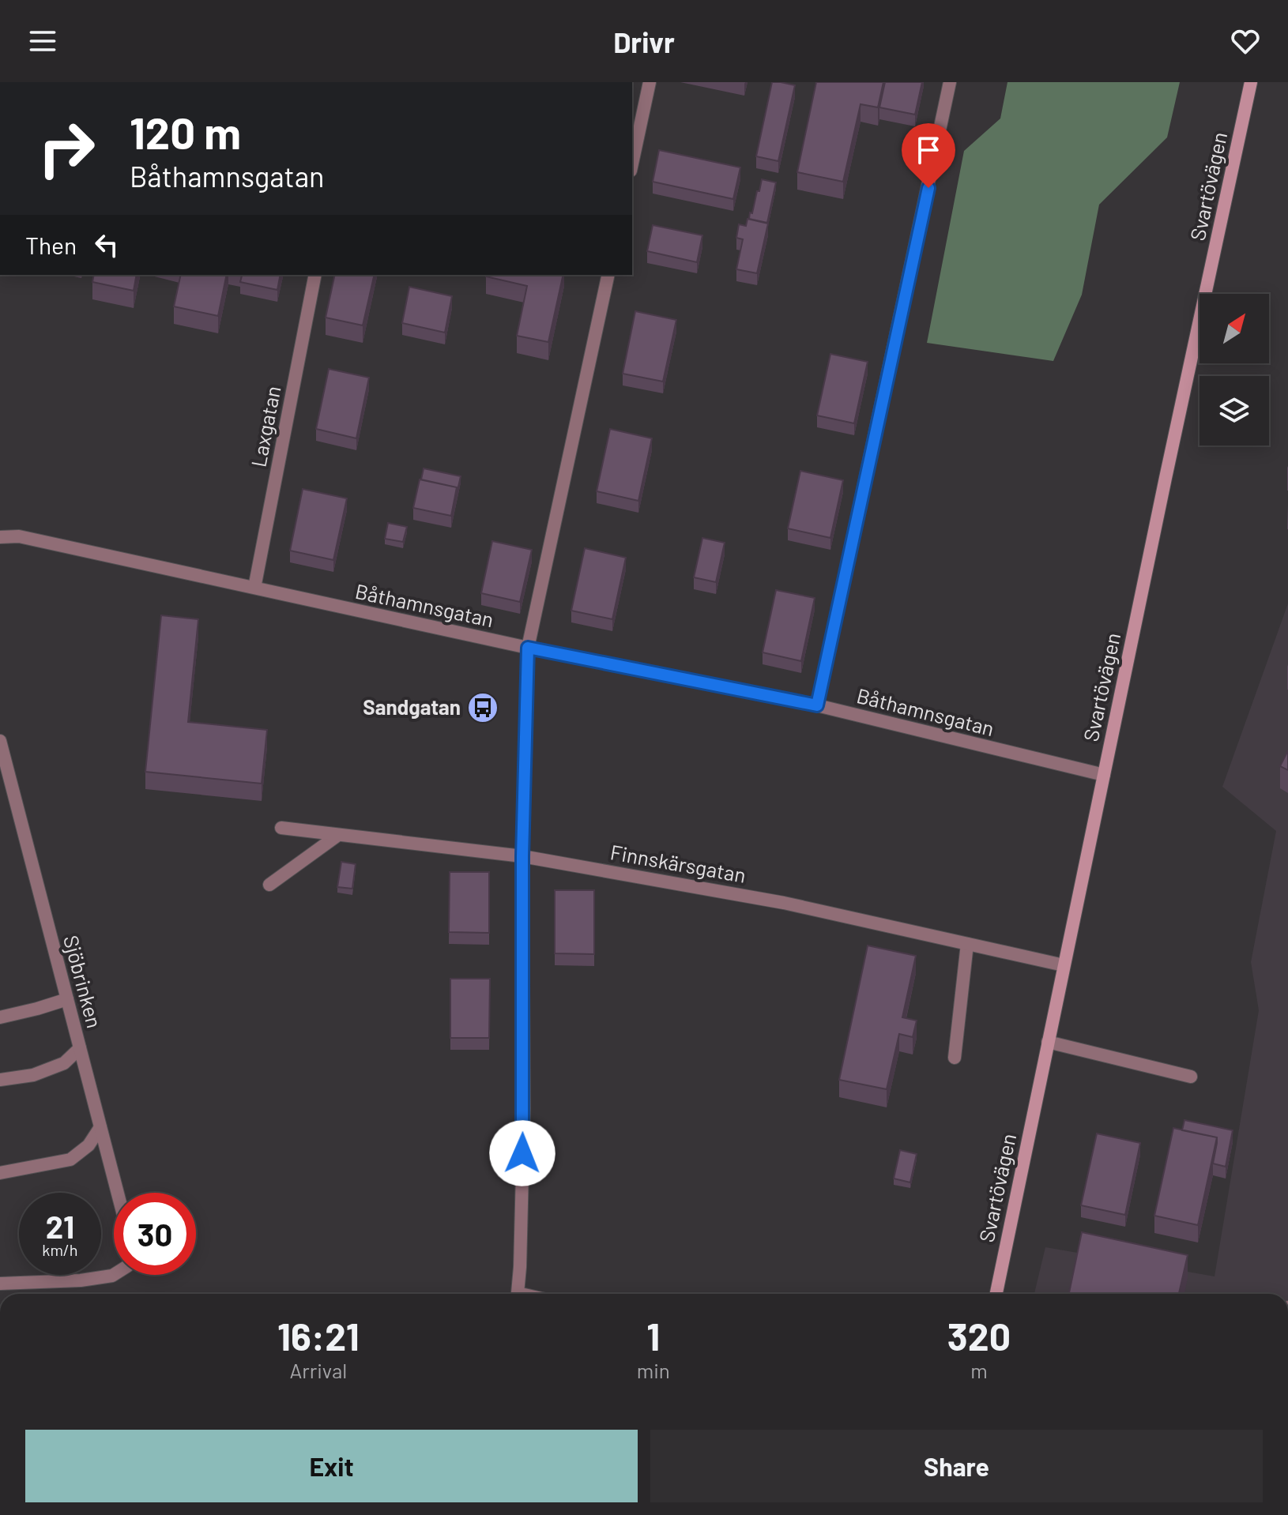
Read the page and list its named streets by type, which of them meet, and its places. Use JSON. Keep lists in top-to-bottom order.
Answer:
{
  "streets": {
    "main road": ["Svartövägen"],
    "street": [
      "Laxgatan",
      "Båthamnsgatan",
      "Finnskärsgatan",
      "Sjöbrinken"
    ]
  },
  "crossings": [
    ["Svartövägen", "Båthamnsgatan"],
    ["Svartövägen", "Finnskärsgatan"],
    ["Laxgatan", "Båthamnsgatan"]
  ],
  "places": {
    "bus stop": ["Sandgatan"]
  },
  "north": "top right",
  "page": {
    "header": "Drivr",
    "turn": ["120 m", "Båthamnsgatan"],
    "then": "Then",
    "speed": "21 km/h",
    "limit": "30",
    "eta": [
      "16:21",
      "Arrival",
      "1",
      "min",
      "320",
      "m"
    ],
    "buttons": ["Exit", "Share"]
  }
}
